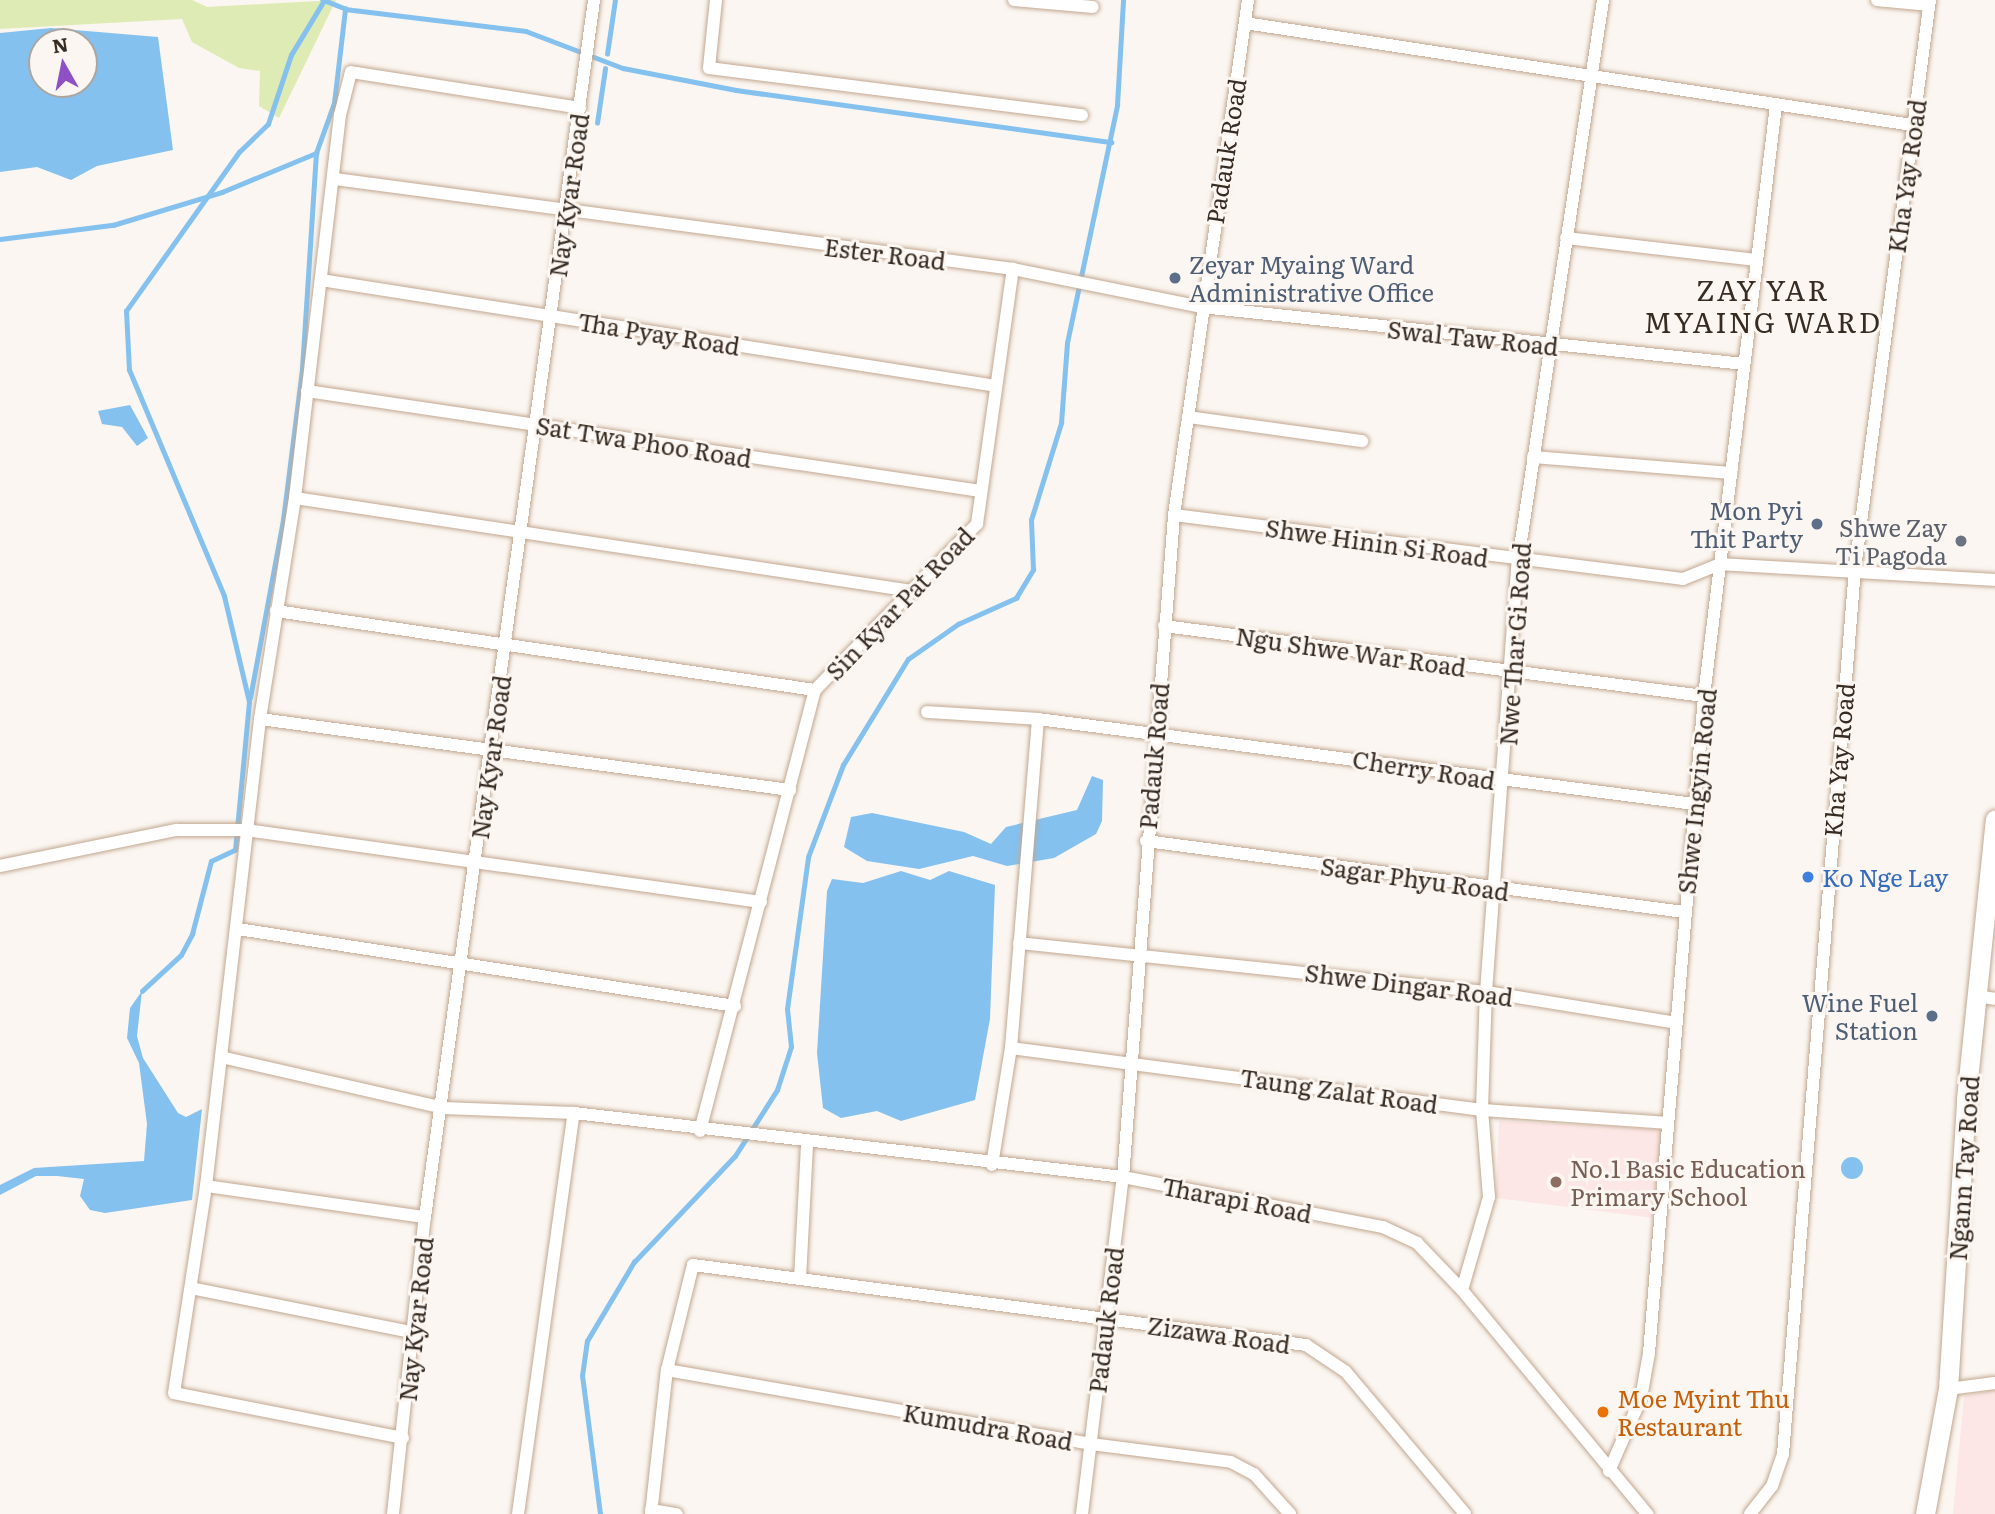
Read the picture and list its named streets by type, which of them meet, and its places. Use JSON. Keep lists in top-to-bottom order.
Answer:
{
  "streets": {
    "main road": ["Ngann Tay Road"],
    "street": [
      "Padauk Road",
      "Kha Yay Road",
      "Nay Kyar Road",
      "Ester Road",
      "Tha Pyay Road",
      "Swal Taw Road",
      "Sat Twa Phoo Road",
      "Shwe Hinin Si Road",
      "Sin Kyar Pat Road",
      "Nwe Thar Gi Road",
      "Ngu Shwe War Road",
      "Cherry Road",
      "Shwe Ingyin Road",
      "Sagar Phyu Road",
      "Shwe Dingar Road",
      "Taung Zalat Road",
      "Tharapi Road",
      "Zizawa Road",
      "Kumudra Road"
    ]
  },
  "crossings": [
    ["Padauk Road", "Ester Road"],
    ["Padauk Road", "Swal Taw Road"],
    ["Padauk Road", "Shwe Hinin Si Road"],
    ["Padauk Road", "Ngu Shwe War Road"],
    ["Padauk Road", "Cherry Road"],
    ["Padauk Road", "Sagar Phyu Road"],
    ["Padauk Road", "Shwe Dingar Road"],
    ["Padauk Road", "Taung Zalat Road"],
    ["Padauk Road", "Tharapi Road"],
    ["Padauk Road", "Zizawa Road"],
    ["Padauk Road", "Kumudra Road"],
    ["Kha Yay Road", "Shwe Hinin Si Road"],
    ["Nay Kyar Road", "Ester Road"],
    ["Nay Kyar Road", "Tha Pyay Road"],
    ["Nay Kyar Road", "Sat Twa Phoo Road"],
    ["Nay Kyar Road", "Tharapi Road"],
    ["Ester Road", "Swal Taw Road"],
    ["Ester Road", "Sin Kyar Pat Road"],
    ["Tha Pyay Road", "Sin Kyar Pat Road"],
    ["Swal Taw Road", "Nwe Thar Gi Road"],
    ["Swal Taw Road", "Shwe Ingyin Road"],
    ["Sat Twa Phoo Road", "Sin Kyar Pat Road"],
    ["Shwe Hinin Si Road", "Nwe Thar Gi Road"],
    ["Shwe Hinin Si Road", "Shwe Ingyin Road"],
    ["Sin Kyar Pat Road", "Tharapi Road"],
    ["Nwe Thar Gi Road", "Ngu Shwe War Road"],
    ["Nwe Thar Gi Road", "Cherry Road"],
    ["Nwe Thar Gi Road", "Sagar Phyu Road"],
    ["Nwe Thar Gi Road", "Shwe Dingar Road"],
    ["Nwe Thar Gi Road", "Taung Zalat Road"],
    ["Nwe Thar Gi Road", "Tharapi Road"],
    ["Ngu Shwe War Road", "Shwe Ingyin Road"],
    ["Cherry Road", "Shwe Ingyin Road"],
    ["Shwe Ingyin Road", "Sagar Phyu Road"],
    ["Shwe Ingyin Road", "Shwe Dingar Road"],
    ["Shwe Ingyin Road", "Taung Zalat Road"],
    ["Shwe Ingyin Road", "Tharapi Road"],
    ["Zizawa Road", "Kumudra Road"]
  ],
  "districts": ["ZAY YAR MYAING WARD"],
  "places": [
    "Zeyar Myaing Ward Administrative Office",
    "Mon Pyi Thit Party",
    "Shwe Zay Ti Pagoda",
    "Ko Nge Lay",
    "Wine Fuel Station",
    "No.1 Basic Education Primary School",
    "Moe Myint Thu Restaurant"
  ],
  "north": "top"
}
